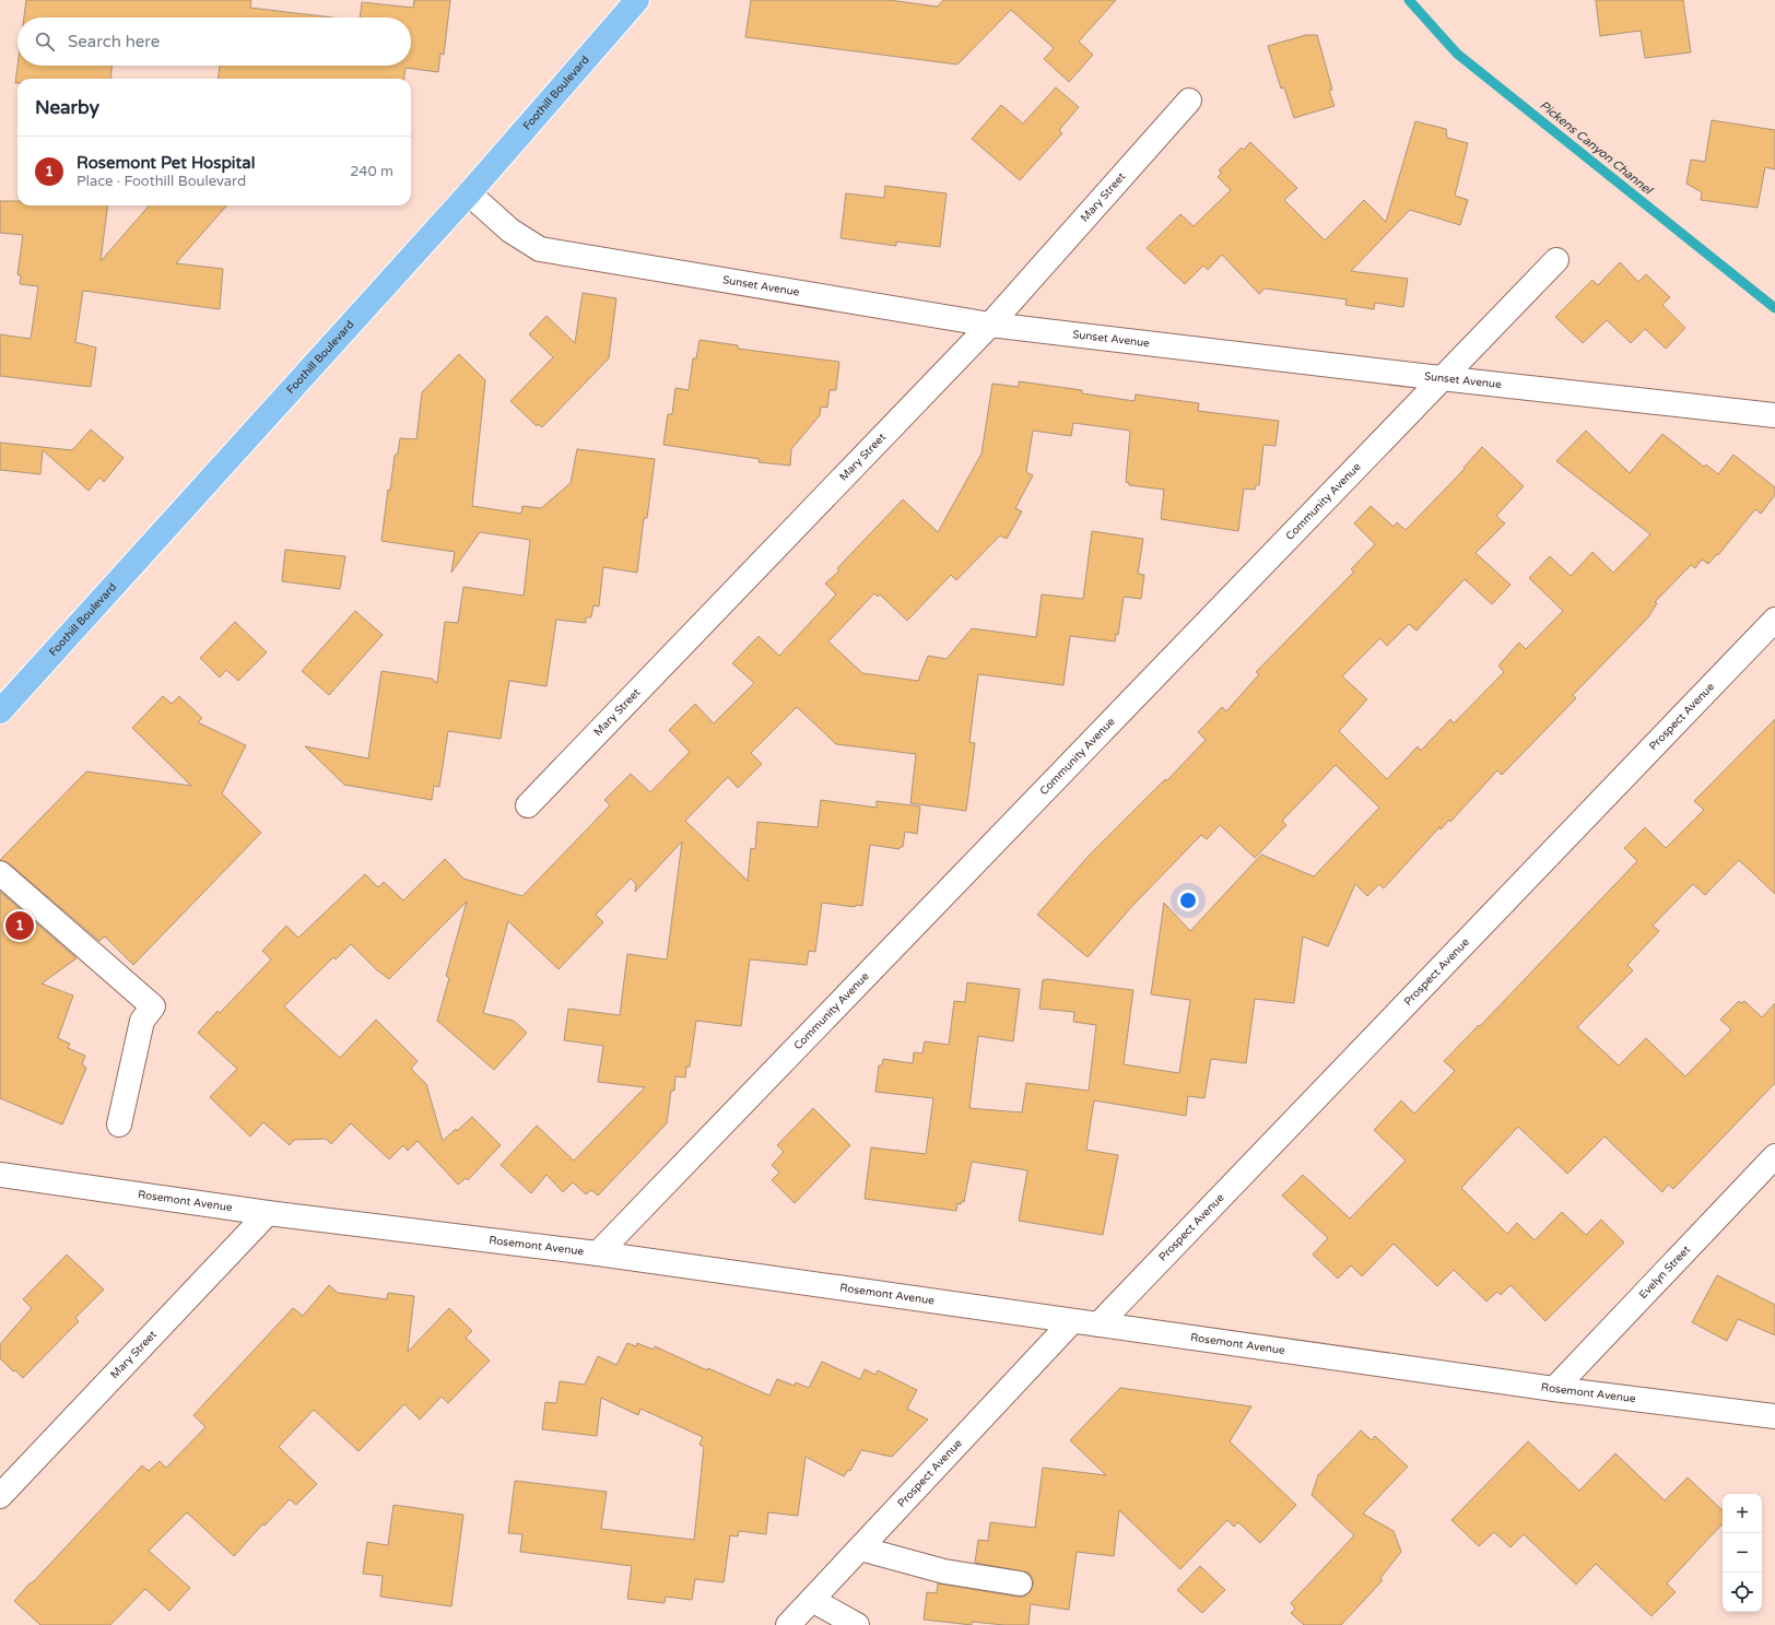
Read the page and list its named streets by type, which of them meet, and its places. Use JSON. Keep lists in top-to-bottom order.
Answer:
{
  "streets": {
    "main road": ["Foothill Boulevard"],
    "street": [
      "Mary Street",
      "Sunset Avenue",
      "Community Avenue",
      "Prospect Avenue",
      "Rosemont Avenue",
      "Evelyn Street"
    ]
  },
  "crossings": [
    ["Foothill Boulevard", "Sunset Avenue"],
    ["Mary Street", "Sunset Avenue"],
    ["Mary Street", "Rosemont Avenue"],
    ["Sunset Avenue", "Community Avenue"],
    ["Community Avenue", "Rosemont Avenue"],
    ["Prospect Avenue", "Rosemont Avenue"],
    ["Rosemont Avenue", "Evelyn Street"]
  ],
  "water": ["Pickens Canyon Channel"],
  "page": {
    "search": "Search here",
    "heading": "Nearby",
    "list": [
      {
        "mark": "1",
        "name": "Rosemont Pet Hospital",
        "note": "Place · Foothill Boulevard",
        "value": "240 m"
      }
    ],
    "pins": "1",
    "map_buttons": ["+", "−"]
  }
}
